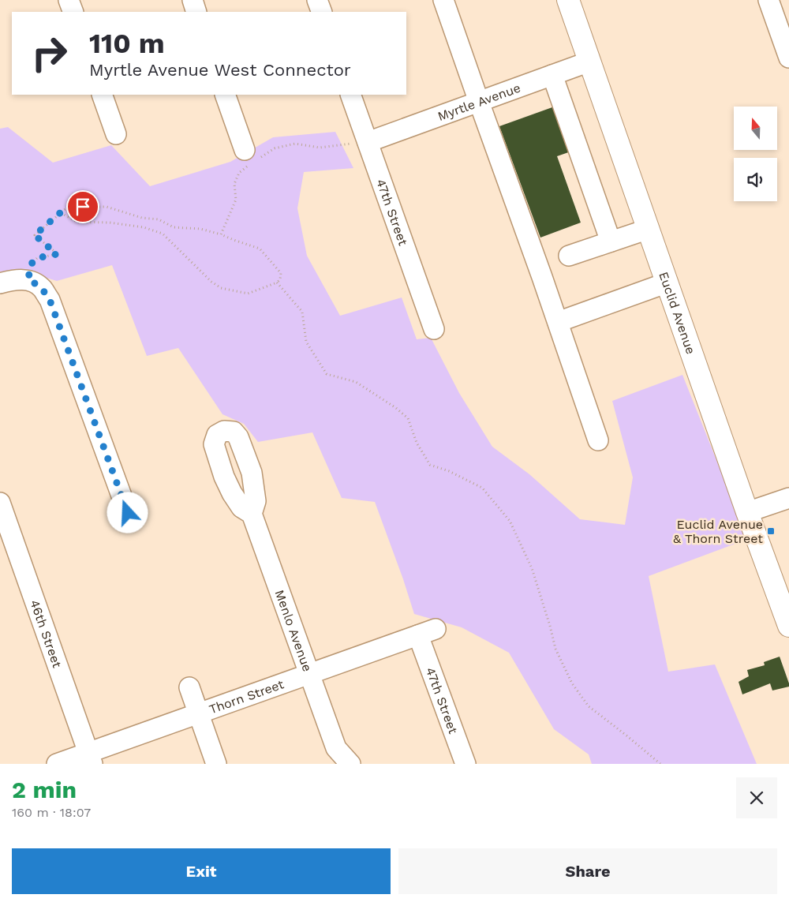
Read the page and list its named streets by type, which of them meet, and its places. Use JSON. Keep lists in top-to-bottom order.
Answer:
{
  "streets": {
    "main road": ["Euclid Avenue"],
    "street": [
      "Myrtle Avenue",
      "47th Street",
      "Menlo Avenue",
      "46th Street",
      "Thorn Street"
    ]
  },
  "crossings": [
    ["Myrtle Avenue", "47th Street"],
    ["Myrtle Avenue", "Euclid Avenue"],
    ["47th Street", "Thorn Street"],
    ["Menlo Avenue", "Thorn Street"],
    ["46th Street", "Thorn Street"]
  ],
  "places": {
    "transit": ["Euclid Avenue & Thorn Street"]
  },
  "north": "top",
  "page": {
    "turn": ["110 m", "Myrtle Avenue West Connector"],
    "heading": ["2 min", "160 m · 18:07"],
    "buttons": ["Exit", "Share"]
  }
}
